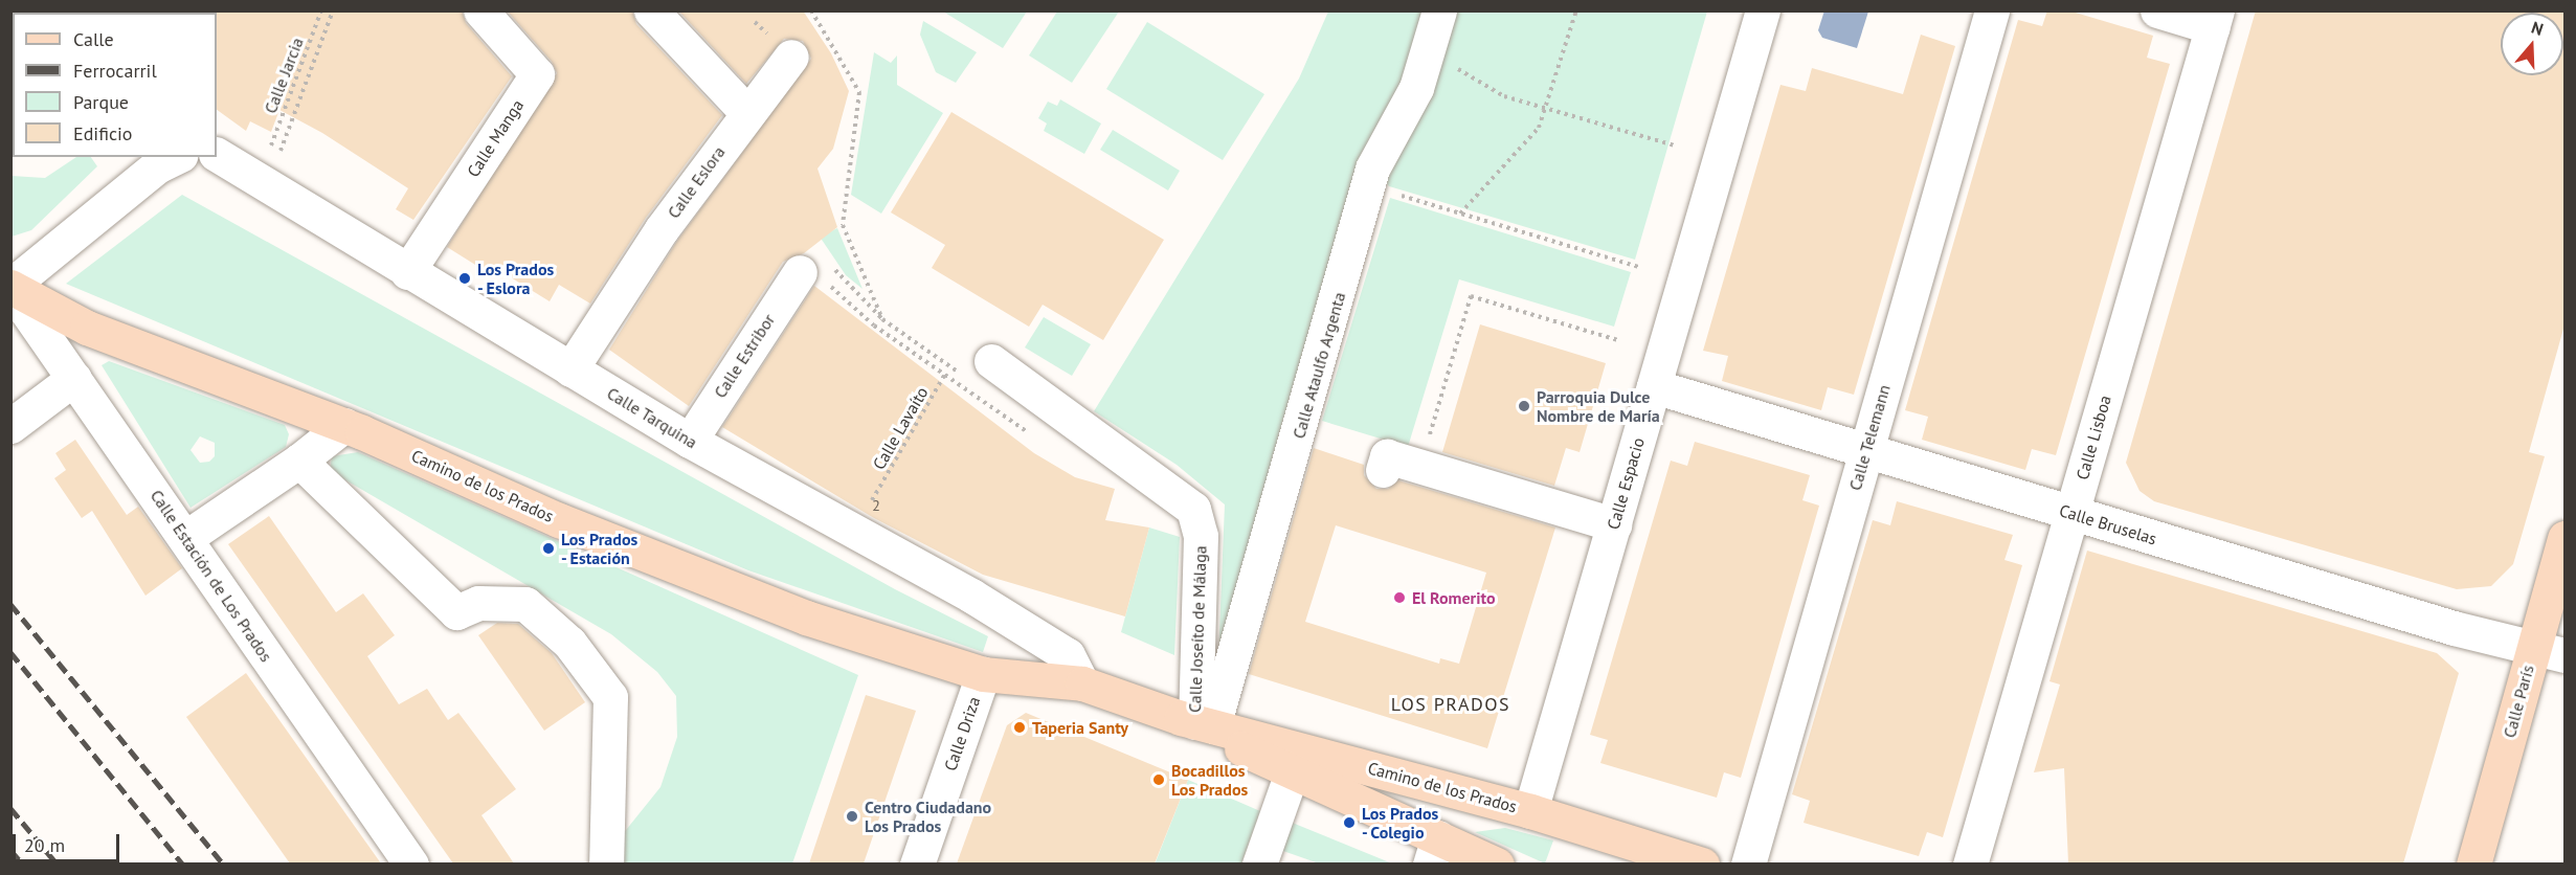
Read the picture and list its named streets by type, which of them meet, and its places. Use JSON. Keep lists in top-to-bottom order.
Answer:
{
  "streets": {
    "main road": ["Camino de los Prados", "Calle París"],
    "street": [
      "Calle Manga",
      "Calle Eslora",
      "Calle Estribor",
      "Calle Ataulfo Argenta",
      "Calle Tarquina",
      "Calle Telemann",
      "Calle Lisboa",
      "Calle Espacio",
      "Calle Bruselas",
      "Calle Estación de Los Prados",
      "Calle Joseíto de Málaga",
      "Calle Driza"
    ],
    "path": ["Calle Jarcia", "Calle Lavaíto"]
  },
  "crossings": [
    ["Calle Manga", "Calle Tarquina"],
    ["Calle Eslora", "Calle Tarquina"],
    ["Calle Estribor", "Calle Tarquina"],
    ["Calle Ataulfo Argenta", "Camino de los Prados"],
    ["Calle Ataulfo Argenta", "Calle Joseíto de Málaga"],
    ["Calle Tarquina", "Camino de los Prados"],
    ["Calle Telemann", "Calle Bruselas"],
    ["Calle Lisboa", "Calle Bruselas"],
    ["Calle Espacio", "Camino de los Prados"],
    ["Calle Espacio", "Calle Bruselas"],
    ["Camino de los Prados", "Calle Estación de Los Prados"],
    ["Camino de los Prados", "Calle Joseíto de Málaga"],
    ["Camino de los Prados", "Calle Driza"],
    ["Calle Bruselas", "Calle París"]
  ],
  "districts": ["LOS PRADOS"],
  "places": [
    "Los Prados - Eslora",
    "Parroquia Dulce Nombre de María",
    "Los Prados - Estación",
    "El Romerito",
    "Taperia Santy",
    "Bocadillos Los Prados",
    "Centro Ciudadano Los Prados",
    "Los Prados - Colegio"
  ],
  "house_numbers": ["2"],
  "legend": [
    "Calle",
    "Ferrocarril",
    "Parque",
    "Edificio"
  ],
  "scale_bar": "20 m",
  "north": "top"
}
